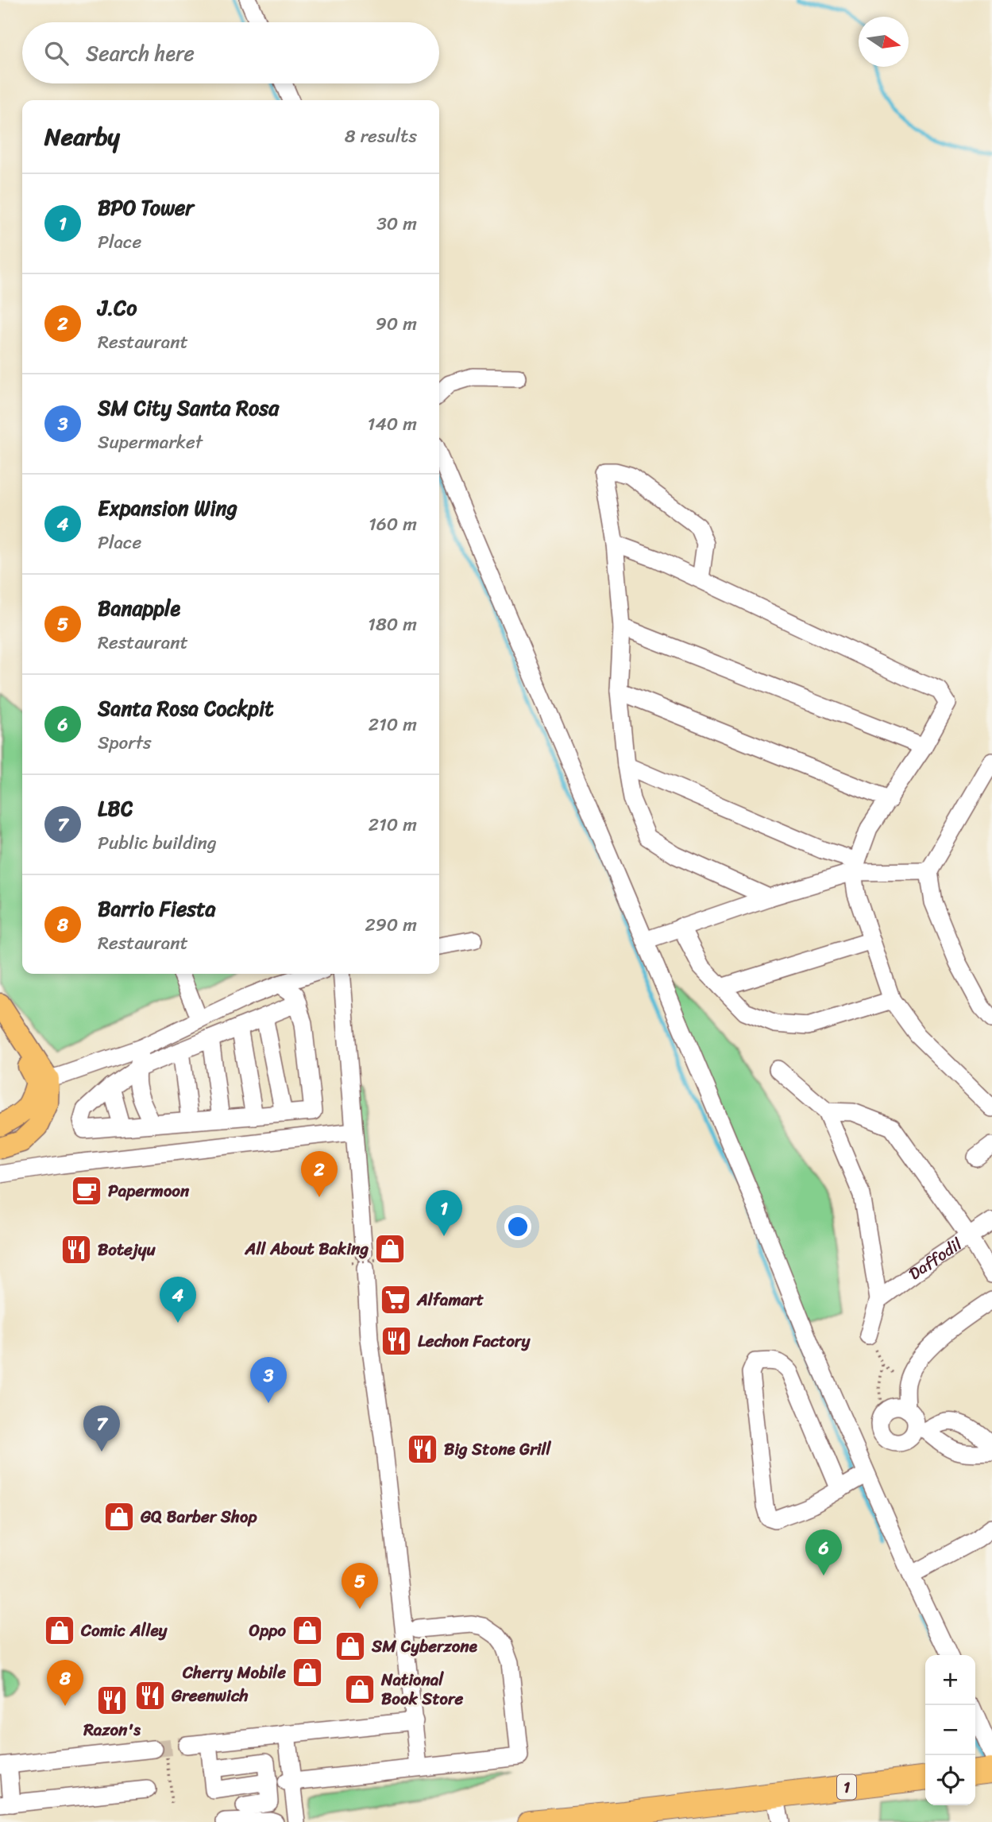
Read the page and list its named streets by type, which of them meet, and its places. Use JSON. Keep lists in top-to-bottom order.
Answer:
{
  "streets": {
    "highway": ["1"],
    "street": ["Daffodil"]
  },
  "places": {
    "cafe": ["Papermoon"],
    "shop": [
      "All About Baking",
      "GQ Barber Shop",
      "Comic Alley",
      "Oppo",
      "SM Cyberzone",
      "Cherry Mobile",
      "National Book Store"
    ],
    "restaurant": [
      "Botejyu",
      "Lechon Factory",
      "Big Stone Grill",
      "Greenwich",
      "Razon's"
    ],
    "supermarket": ["Alfamart"]
  },
  "north": "right",
  "page": {
    "search": "Search here",
    "heading": ["Nearby", "8 results"],
    "list": [
      {
        "mark": "1",
        "name": "BPO Tower",
        "note": "Place",
        "value": "30 m"
      },
      {
        "mark": "2",
        "name": "J.Co",
        "note": "Restaurant",
        "value": "90 m"
      },
      {
        "mark": "3",
        "name": "SM City Santa Rosa",
        "note": "Supermarket",
        "value": "140 m"
      },
      {
        "mark": "4",
        "name": "Expansion Wing",
        "note": "Place",
        "value": "160 m"
      },
      {
        "mark": "5",
        "name": "Banapple",
        "note": "Restaurant",
        "value": "180 m"
      },
      {
        "mark": "6",
        "name": "Santa Rosa Cockpit",
        "note": "Sports",
        "value": "210 m"
      },
      {
        "mark": "7",
        "name": "LBC",
        "note": "Public building",
        "value": "210 m"
      },
      {
        "mark": "8",
        "name": "Barrio Fiesta",
        "note": "Restaurant",
        "value": "290 m"
      }
    ],
    "pins": [
      "2",
      "1",
      "4",
      "3",
      "7",
      "6",
      "5",
      "8"
    ],
    "map_buttons": ["+", "−"]
  }
}
